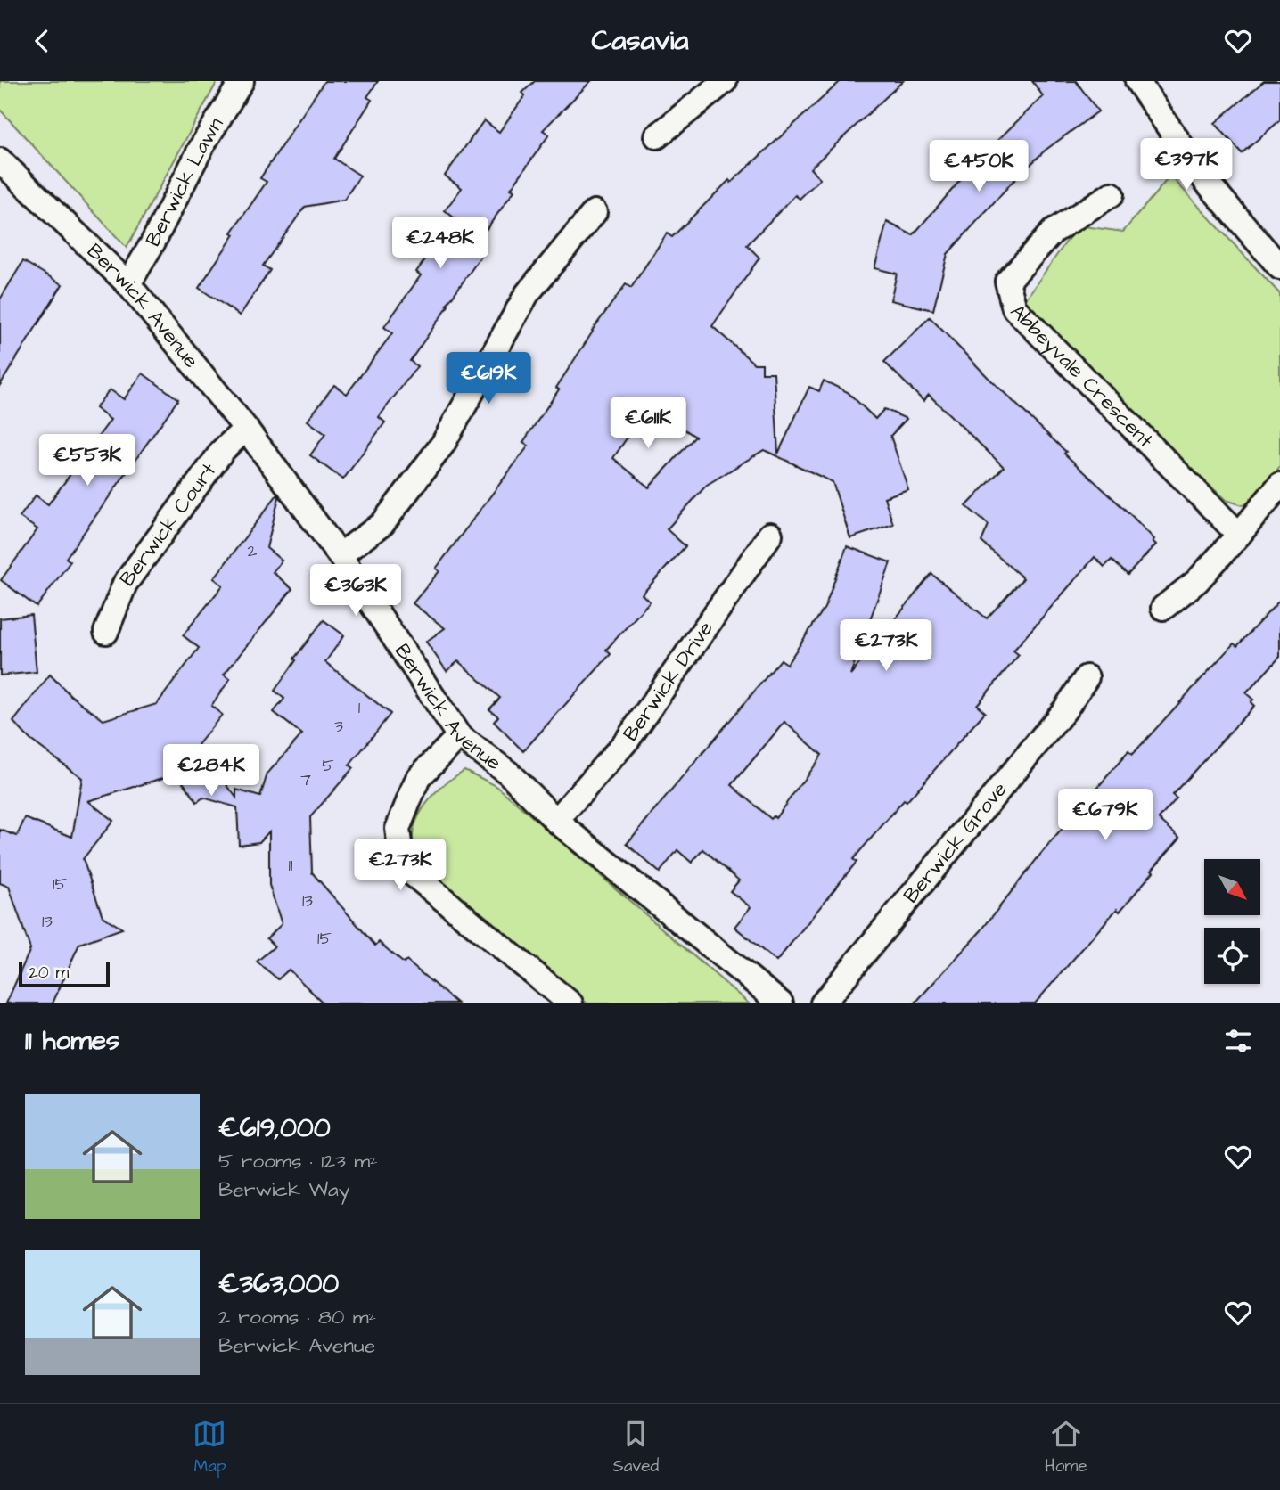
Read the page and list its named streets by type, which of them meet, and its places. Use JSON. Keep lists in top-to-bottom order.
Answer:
{
  "streets": {
    "street": [
      "Berwick Lawn",
      "Berwick Avenue",
      "Abbeyvale Crescent",
      "Berwick Court",
      "Berwick Drive",
      "Berwick Grove"
    ]
  },
  "crossings": [
    ["Berwick Lawn", "Berwick Avenue"],
    ["Berwick Avenue", "Berwick Court"],
    ["Berwick Avenue", "Berwick Drive"]
  ],
  "house_numbers": [
    "2",
    "1",
    "3",
    "5",
    "7",
    "11",
    "15",
    "13",
    "13",
    "15"
  ],
  "scale_bar": "20 m",
  "north": "bottom right",
  "page": {
    "header": "Casavia",
    "price": [
      "€397K",
      "€450K",
      "€248K",
      "€619K",
      "€611K",
      "€553K",
      "€363K",
      "€273K",
      "€284K",
      "€679K",
      "€273K"
    ],
    "scale": "20 m",
    "heading": "11 homes",
    "list": [
      {
        "name": "€619,000",
        "note": "5 rooms · 123 m² · Berwick Way"
      },
      {
        "name": "€363,000",
        "note": "2 rooms · 80 m² · Berwick Avenue"
      }
    ],
    "tabs": ["Map", "Saved", "Home"]
  }
}
